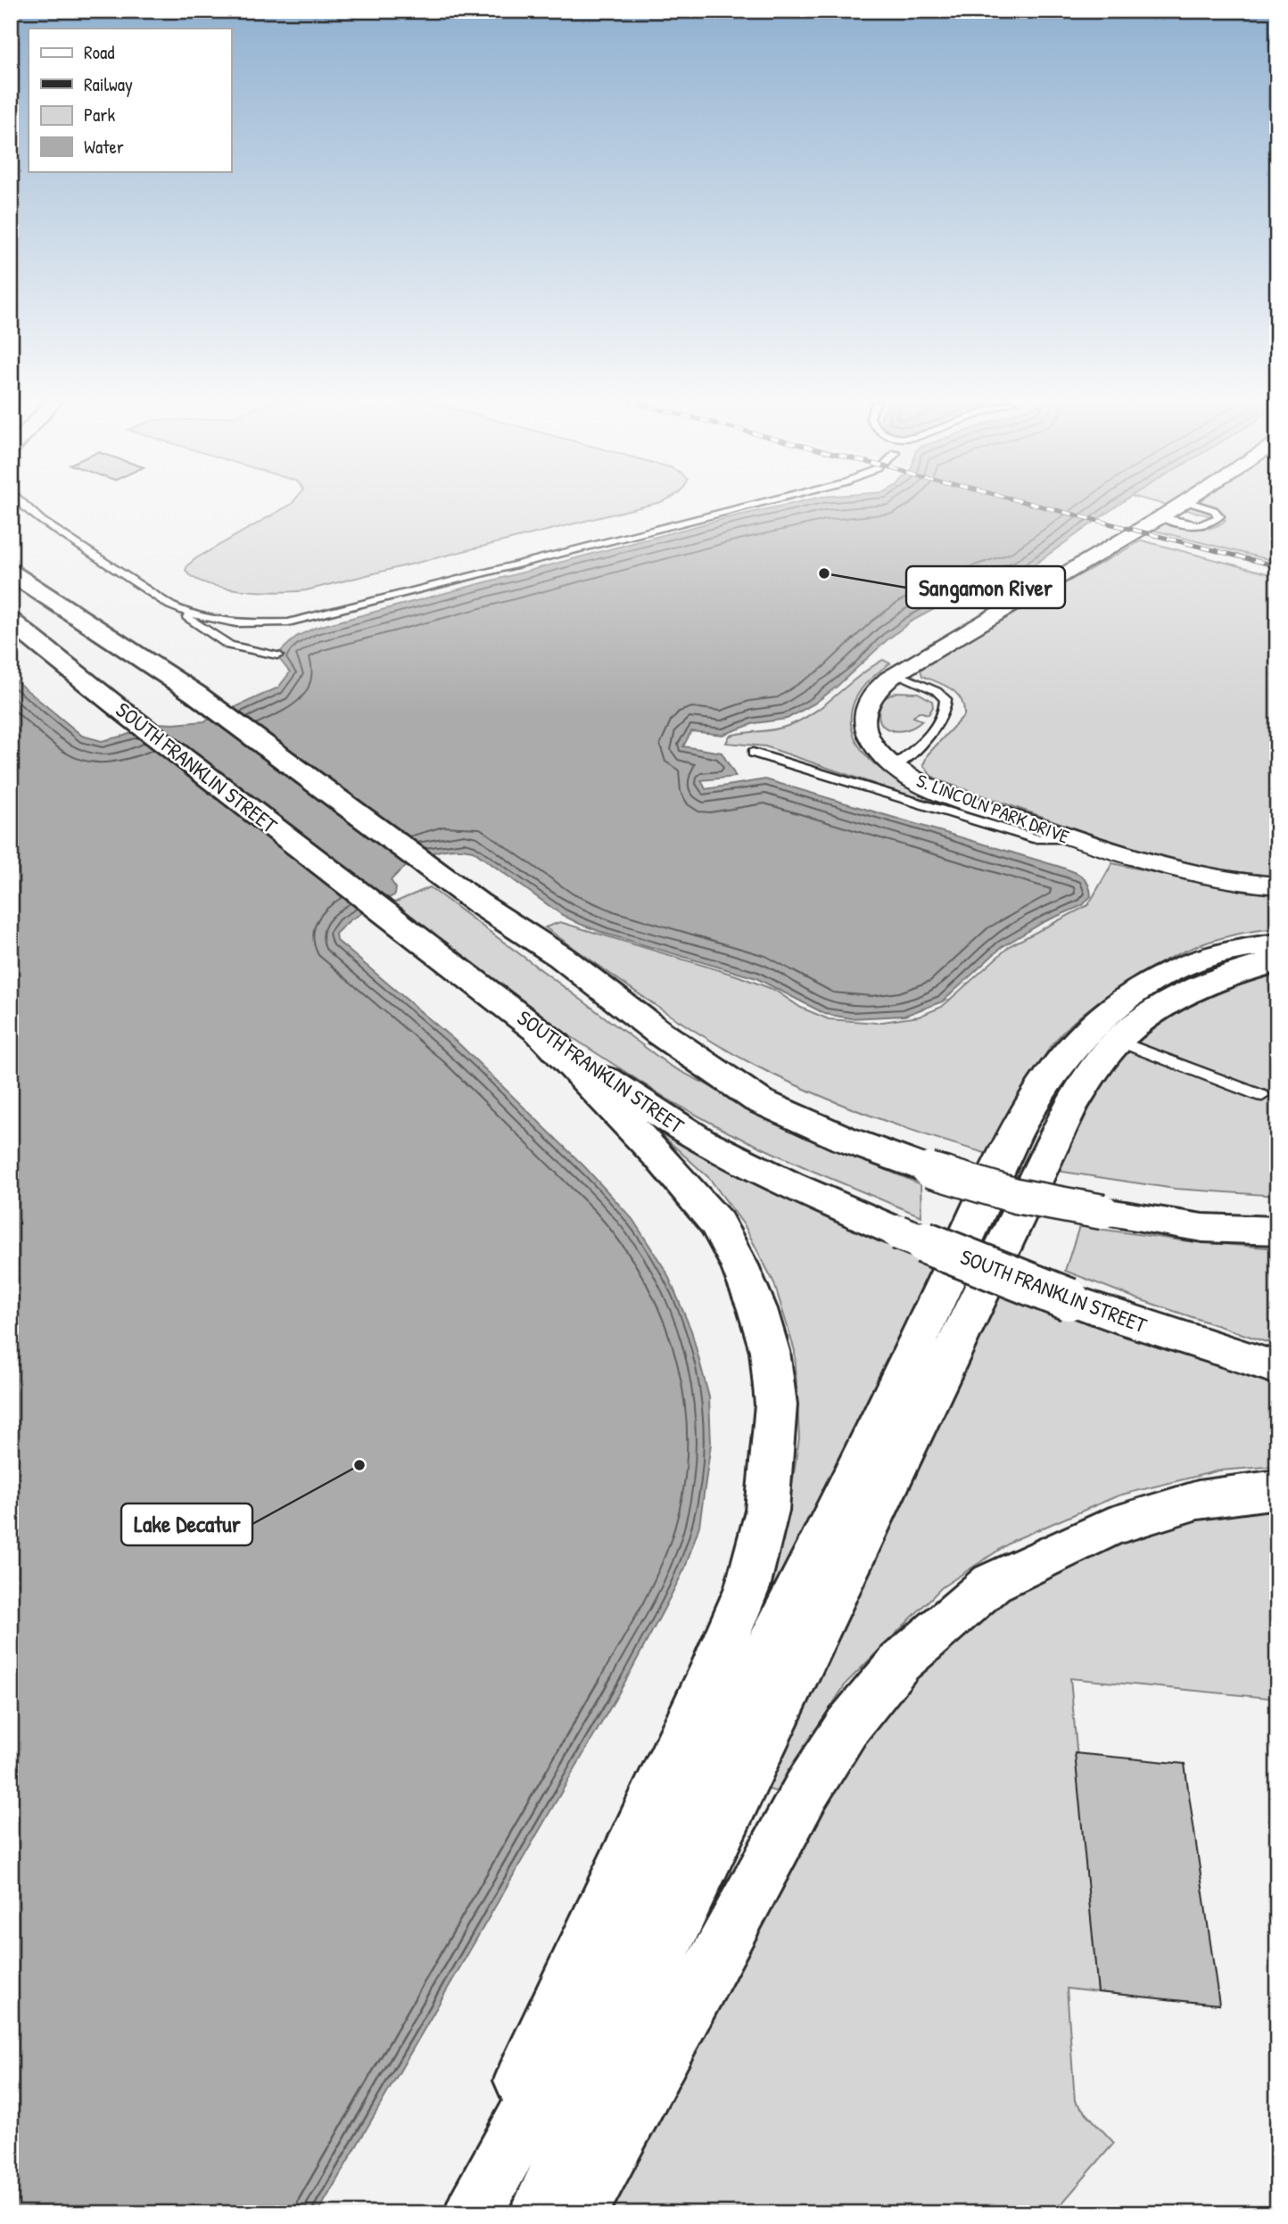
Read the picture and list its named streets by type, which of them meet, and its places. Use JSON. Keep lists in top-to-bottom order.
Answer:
{
  "streets": {
    "main road": ["SOUTH FRANKLIN STREET"],
    "street": ["S. LINCOLN PARK DRIVE"]
  },
  "places": ["Sangamon River", "Lake Decatur"],
  "legend": [
    "Road",
    "Railway",
    "Park",
    "Water"
  ]
}
